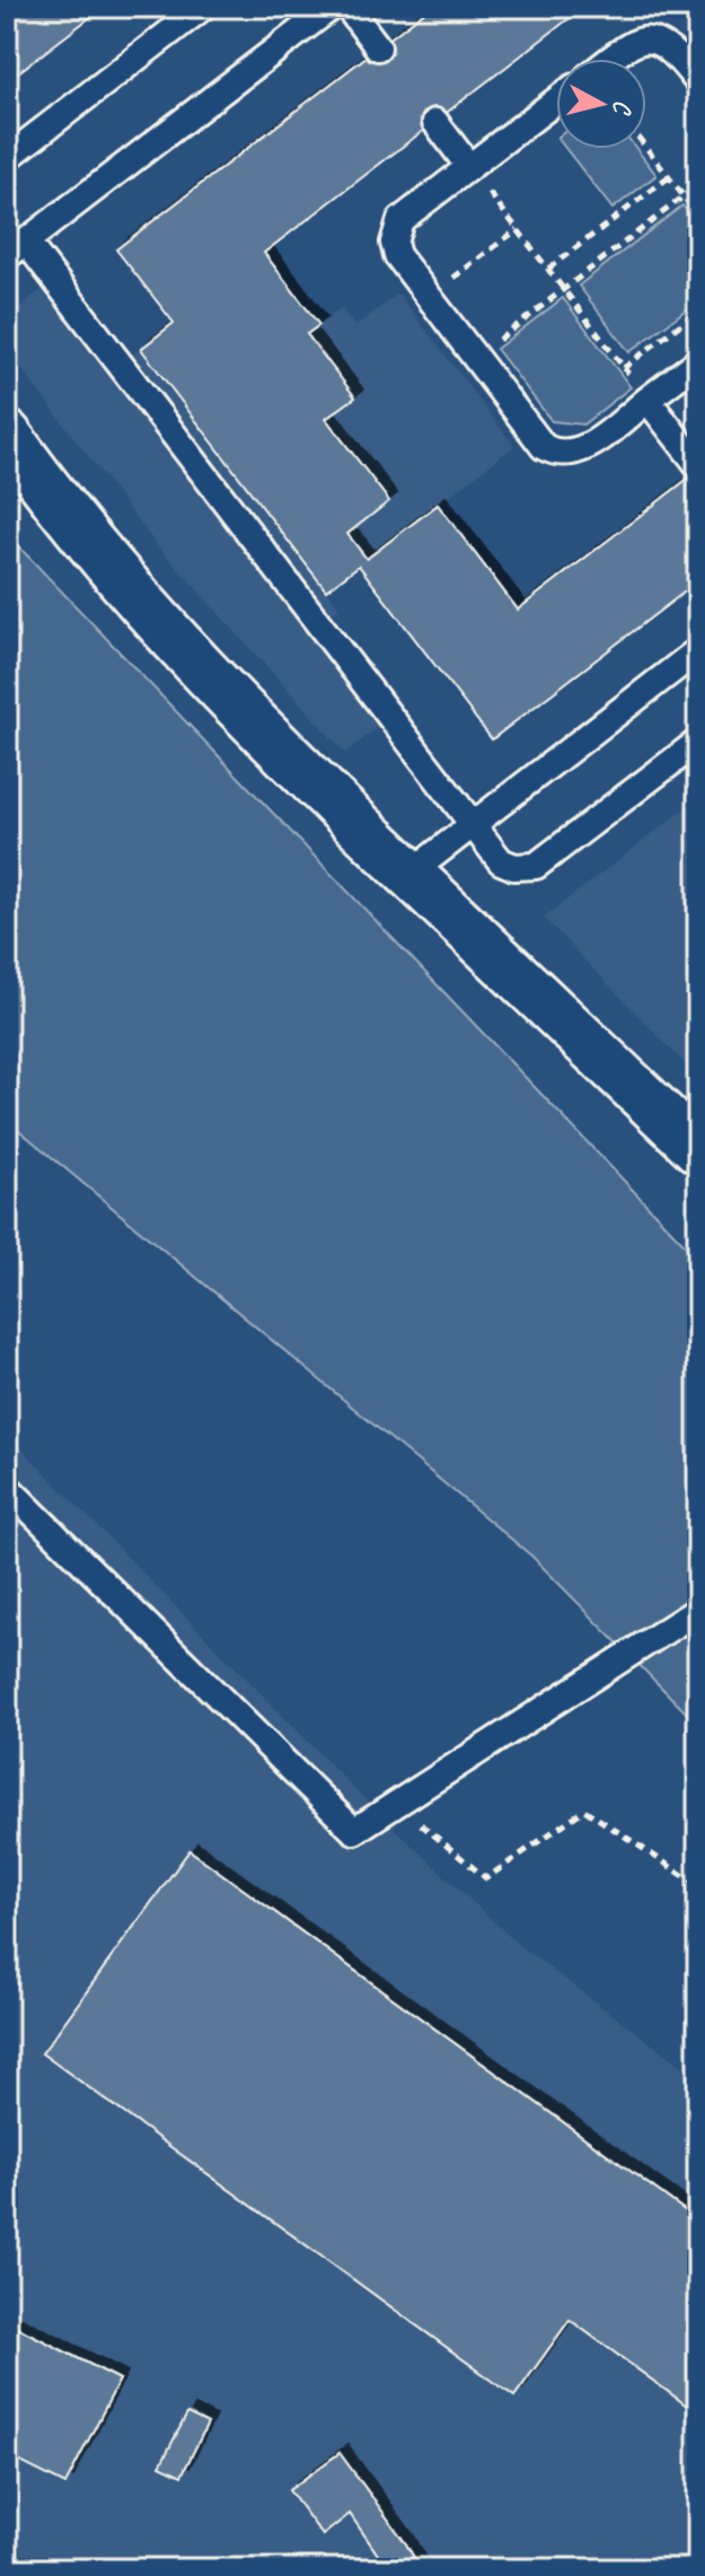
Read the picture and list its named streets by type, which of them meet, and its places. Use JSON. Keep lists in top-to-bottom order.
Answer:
{
  "north": "right"
}
